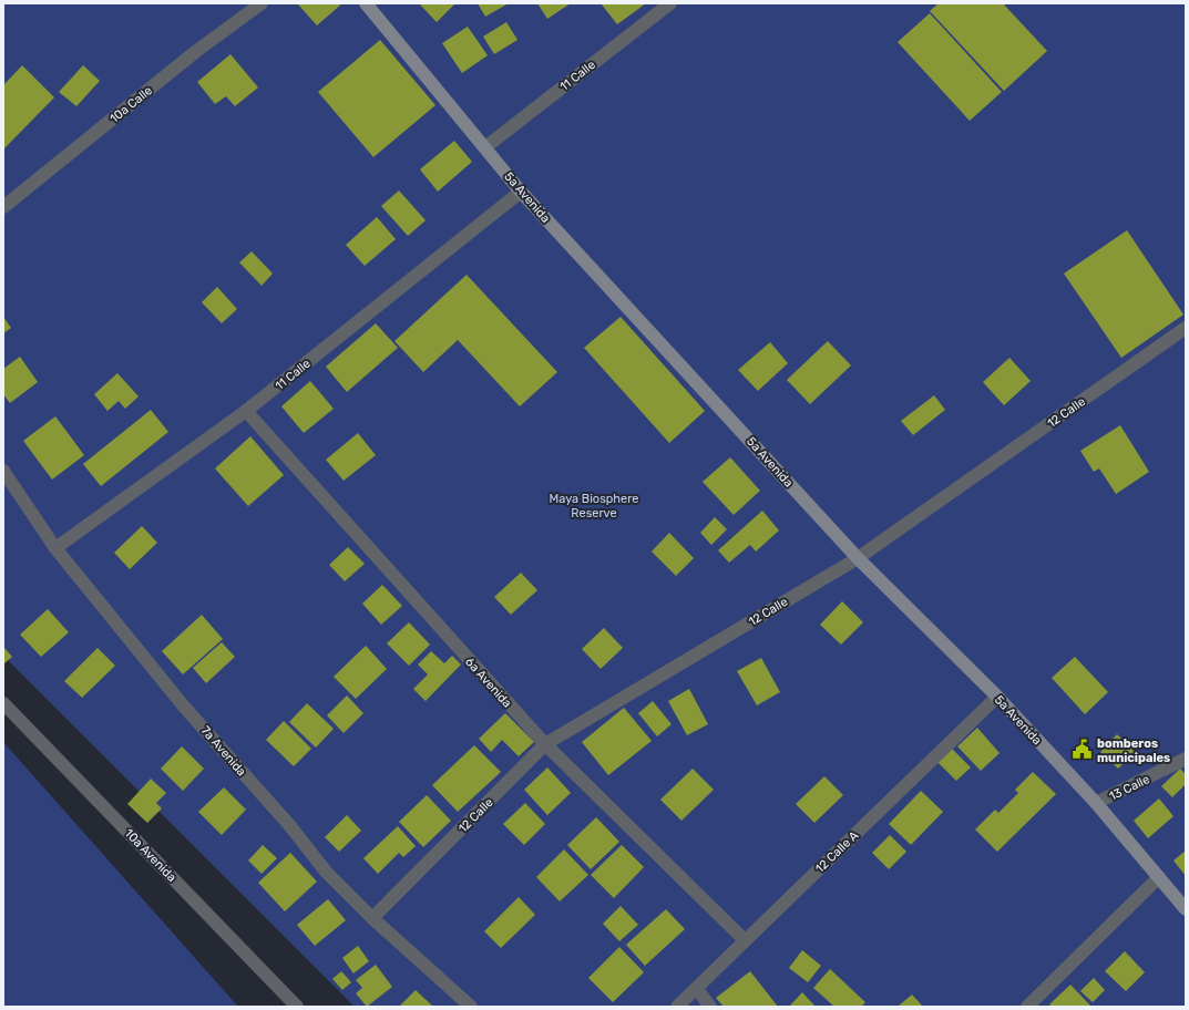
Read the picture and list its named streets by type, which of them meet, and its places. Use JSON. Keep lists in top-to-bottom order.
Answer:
{
  "streets": {
    "street": [
      "11 Calle",
      "10a Calle",
      "5a Avenida",
      "12 Calle",
      "6a Avenida",
      "7a Avenida",
      "13 Calle",
      "12 Calle A",
      "10a Avenida"
    ]
  },
  "crossings": [
    ["11 Calle", "5a Avenida"],
    ["11 Calle", "6a Avenida"],
    ["11 Calle", "7a Avenida"],
    ["5a Avenida", "12 Calle"],
    ["5a Avenida", "13 Calle"],
    ["5a Avenida", "12 Calle A"],
    ["12 Calle", "6a Avenida"],
    ["12 Calle", "7a Avenida"],
    ["6a Avenida", "12 Calle A"]
  ],
  "parks": ["Maya Biosphere Reserve"],
  "places": {
    "public building": ["bomberos municipales"]
  }
}
